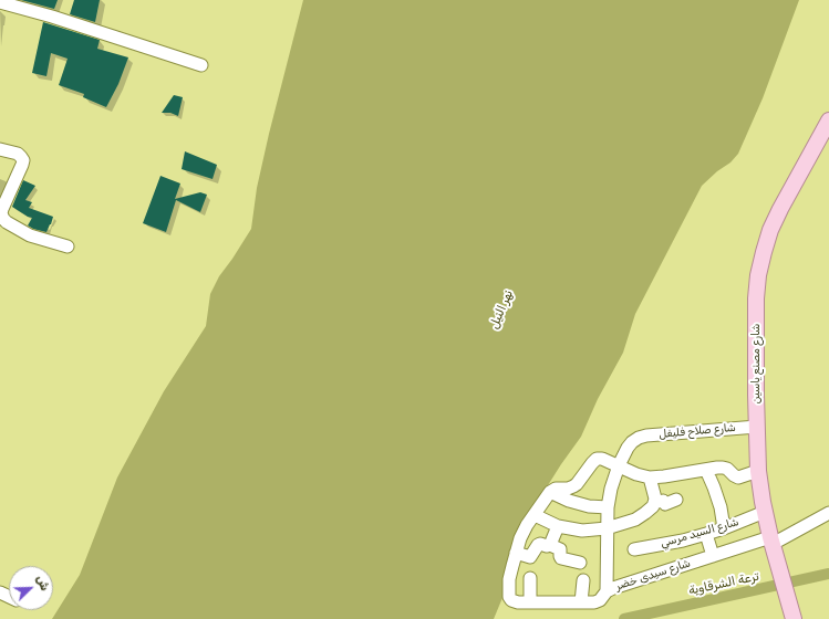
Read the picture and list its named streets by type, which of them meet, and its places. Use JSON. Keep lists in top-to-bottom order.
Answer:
{
  "streets": {
    "main road": ["شارع مصنع ياسين"],
    "street": ["شارع صلاح فليفل", "شارع السيد مرسي", "شارع سيدى خضر"]
  },
  "crossings": [
    ["شارع مصنع ياسين", "شارع صلاح فليفل"],
    ["شارع مصنع ياسين", "شارع السيد مرسي"],
    ["شارع مصنع ياسين", "شارع سيدى خضر"]
  ],
  "water": ["نهر النيل", "ترعة الشرقاوية"],
  "north": "top right"
}
